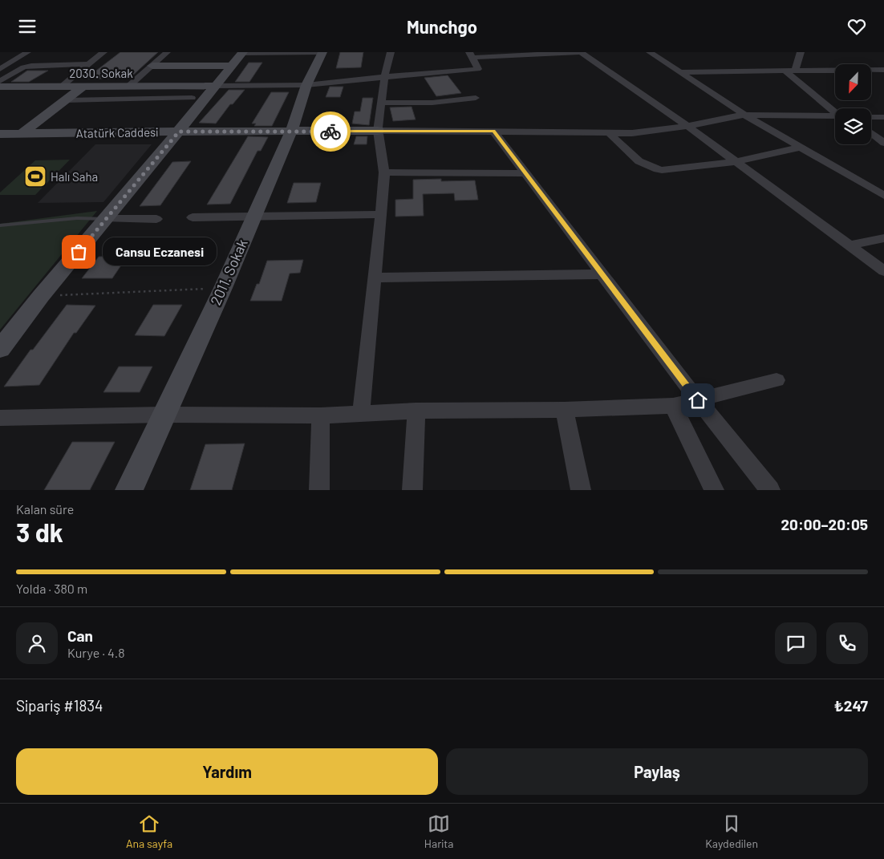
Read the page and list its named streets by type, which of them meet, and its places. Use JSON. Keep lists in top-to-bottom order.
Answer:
{
  "streets": {
    "street": ["2030. Sokak", "Atatürk Caddesi", "2011. Sokak"]
  },
  "crossings": [
    ["Atatürk Caddesi", "2011. Sokak"]
  ],
  "places": {
    "sports": ["Halı Saha"],
    "other": ["Cansu Eczanesi"]
  },
  "north": "bottom left",
  "page": {
    "header": "Munchgo",
    "bubble": "Cansu Eczanesi",
    "heading": ["3 dk", "Kalan süre", "20:00–20:05"],
    "panel": [
      "Can",
      "Kurye · 4.8",
      "Sipariş #1834",
      "₺247"
    ],
    "bar": "Yolda · 380 m",
    "buttons": ["Yardım", "Paylaş"],
    "tabs": ["Ana sayfa", "Harita", "Kaydedilen"]
  }
}
